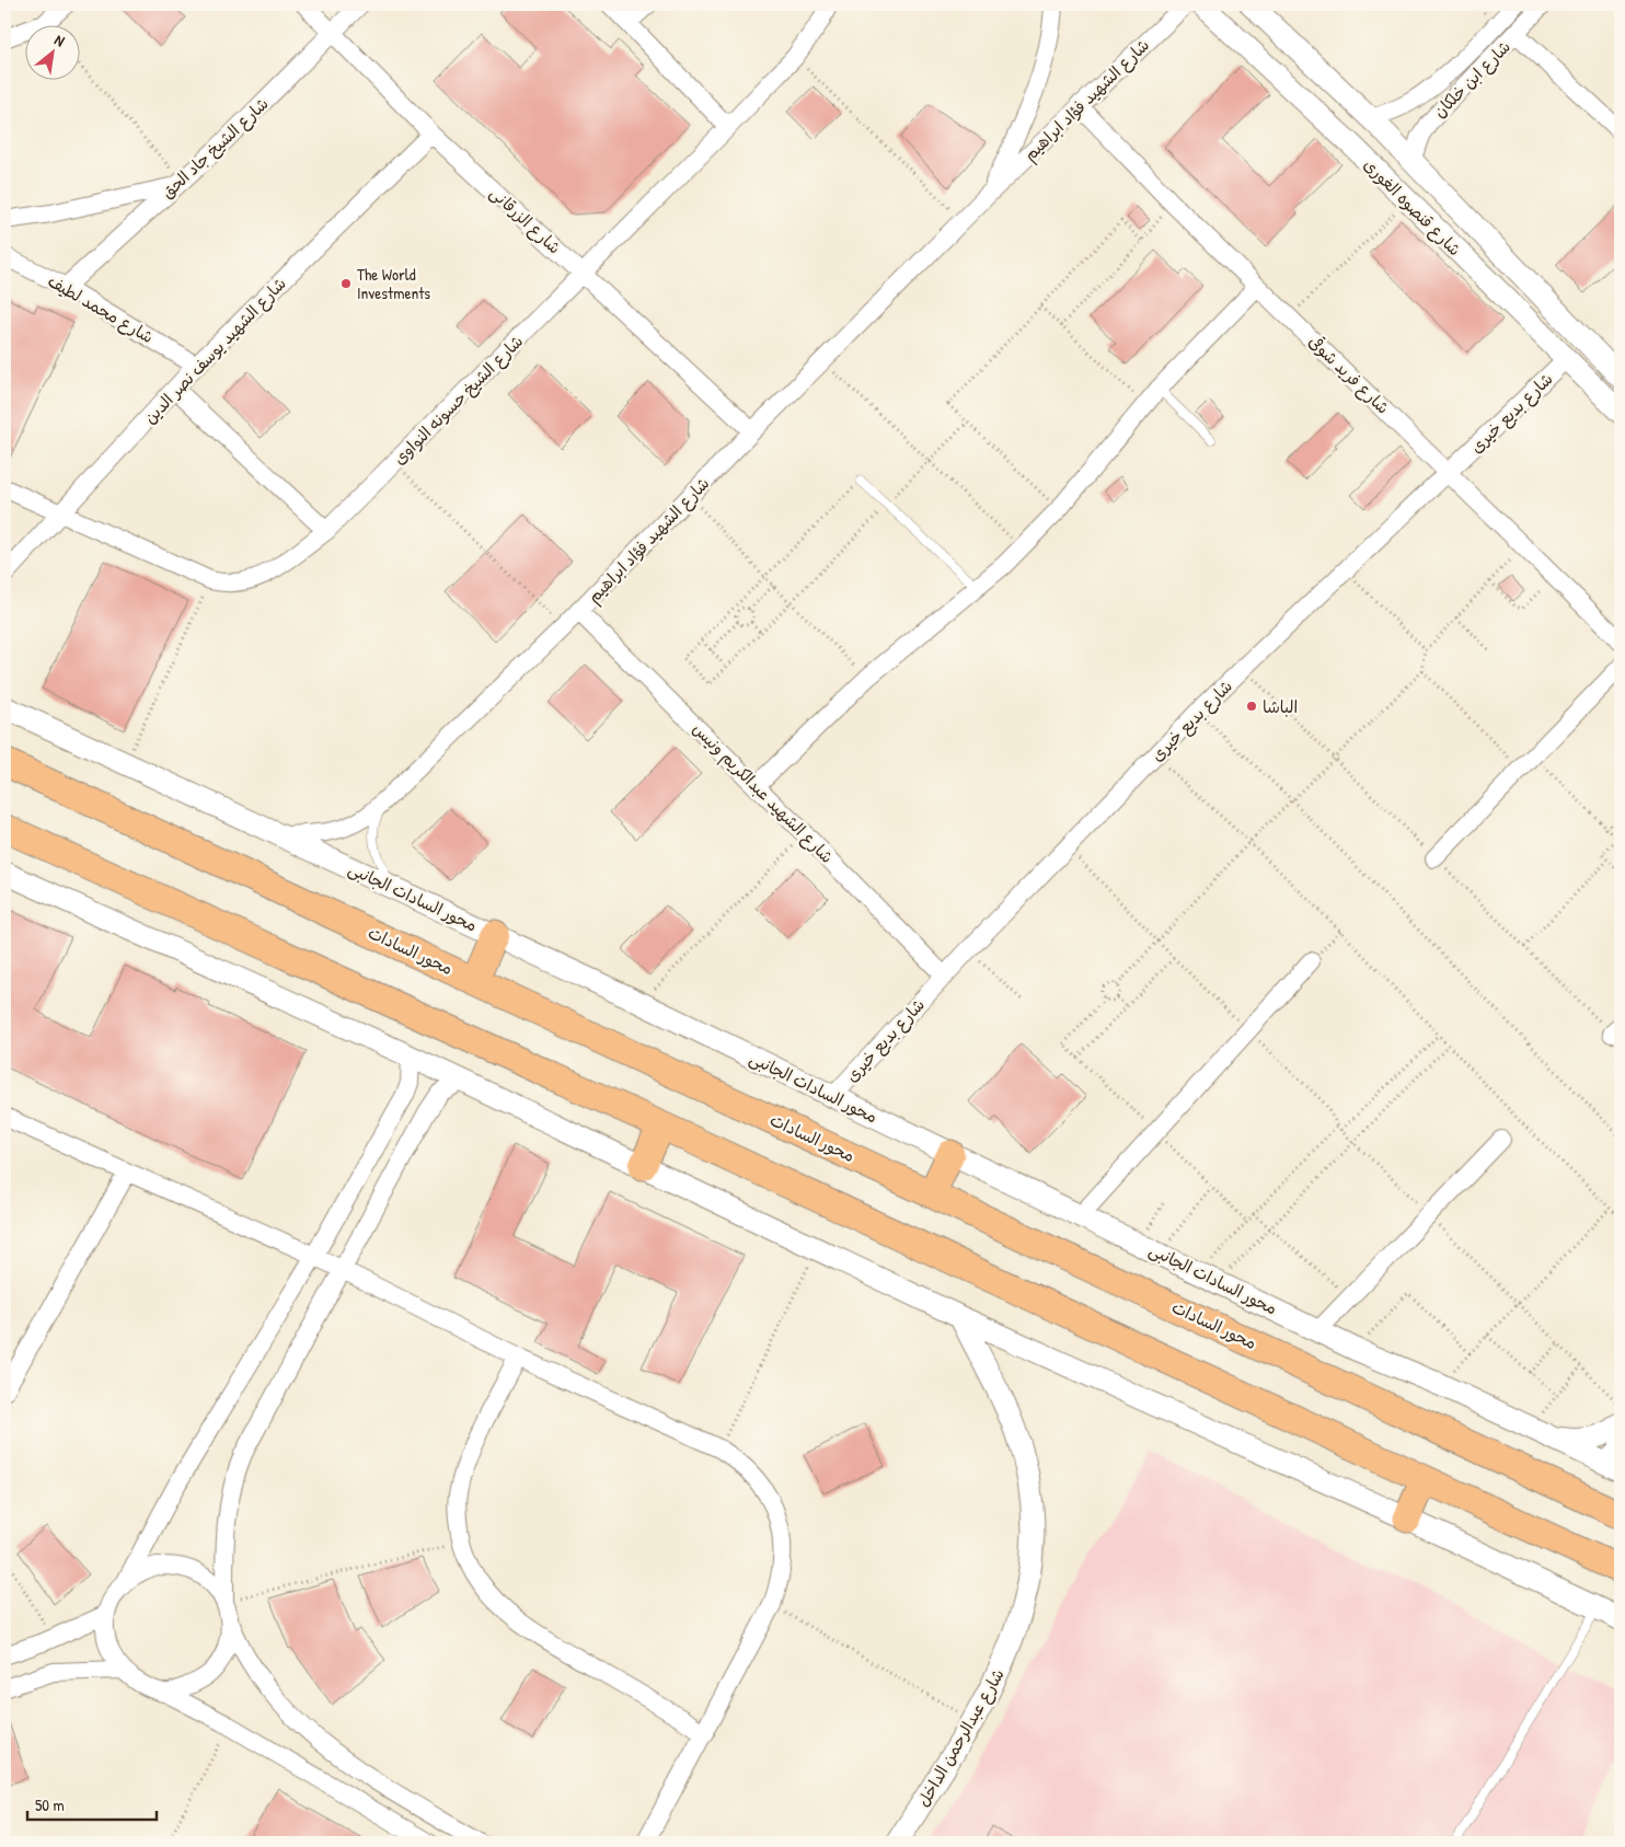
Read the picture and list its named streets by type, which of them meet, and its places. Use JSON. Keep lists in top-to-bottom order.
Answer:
{
  "streets": {
    "main road": ["محور السادات"],
    "street": [
      "شارع ابن خلكان",
      "شارع الشهيد فؤاد ابراهيم",
      "شارع الشيخ جاد الحق",
      "شارع قنصوه الغورى",
      "شارع الزرقانى",
      "شارع محمد لطيف",
      "شارع الشهيد يوسف نصر الدين",
      "شارع فريد شوقى",
      "شارع الشيخ حسونه النواوى",
      "شارع بديع خيرى",
      "شارع الشهيد عبدالكريم ونيس",
      "محور السادات الجانبى",
      "شارع عبدالرحمن الداخل"
    ]
  },
  "crossings": [
    ["شارع ابن خلكان", "شارع قنصوه الغورى"],
    ["شارع الشهيد فؤاد ابراهيم", "شارع الزرقانى"],
    ["شارع الشهيد فؤاد ابراهيم", "شارع فريد شوقى"],
    ["شارع الشهيد فؤاد ابراهيم", "شارع الشهيد عبدالكريم ونيس"],
    ["شارع الشهيد فؤاد ابراهيم", "محور السادات الجانبى"],
    ["شارع الشيخ جاد الحق", "شارع الزرقانى"],
    ["شارع الشيخ جاد الحق", "شارع محمد لطيف"],
    ["شارع قنصوه الغورى", "شارع بديع خيرى"],
    ["شارع الزرقانى", "شارع الشهيد يوسف نصر الدين"],
    ["شارع الزرقانى", "شارع الشيخ حسونه النواوى"],
    ["شارع محمد لطيف", "شارع الشهيد يوسف نصر الدين"],
    ["شارع الشهيد يوسف نصر الدين", "شارع الشيخ حسونه النواوى"],
    ["شارع فريد شوقى", "شارع بديع خيرى"],
    ["شارع بديع خيرى", "شارع الشهيد عبدالكريم ونيس"],
    ["شارع بديع خيرى", "محور السادات الجانبى"]
  ],
  "places": ["The World Investments", "الباشا"],
  "scale_bar": "50 m",
  "north": "top right"
}
